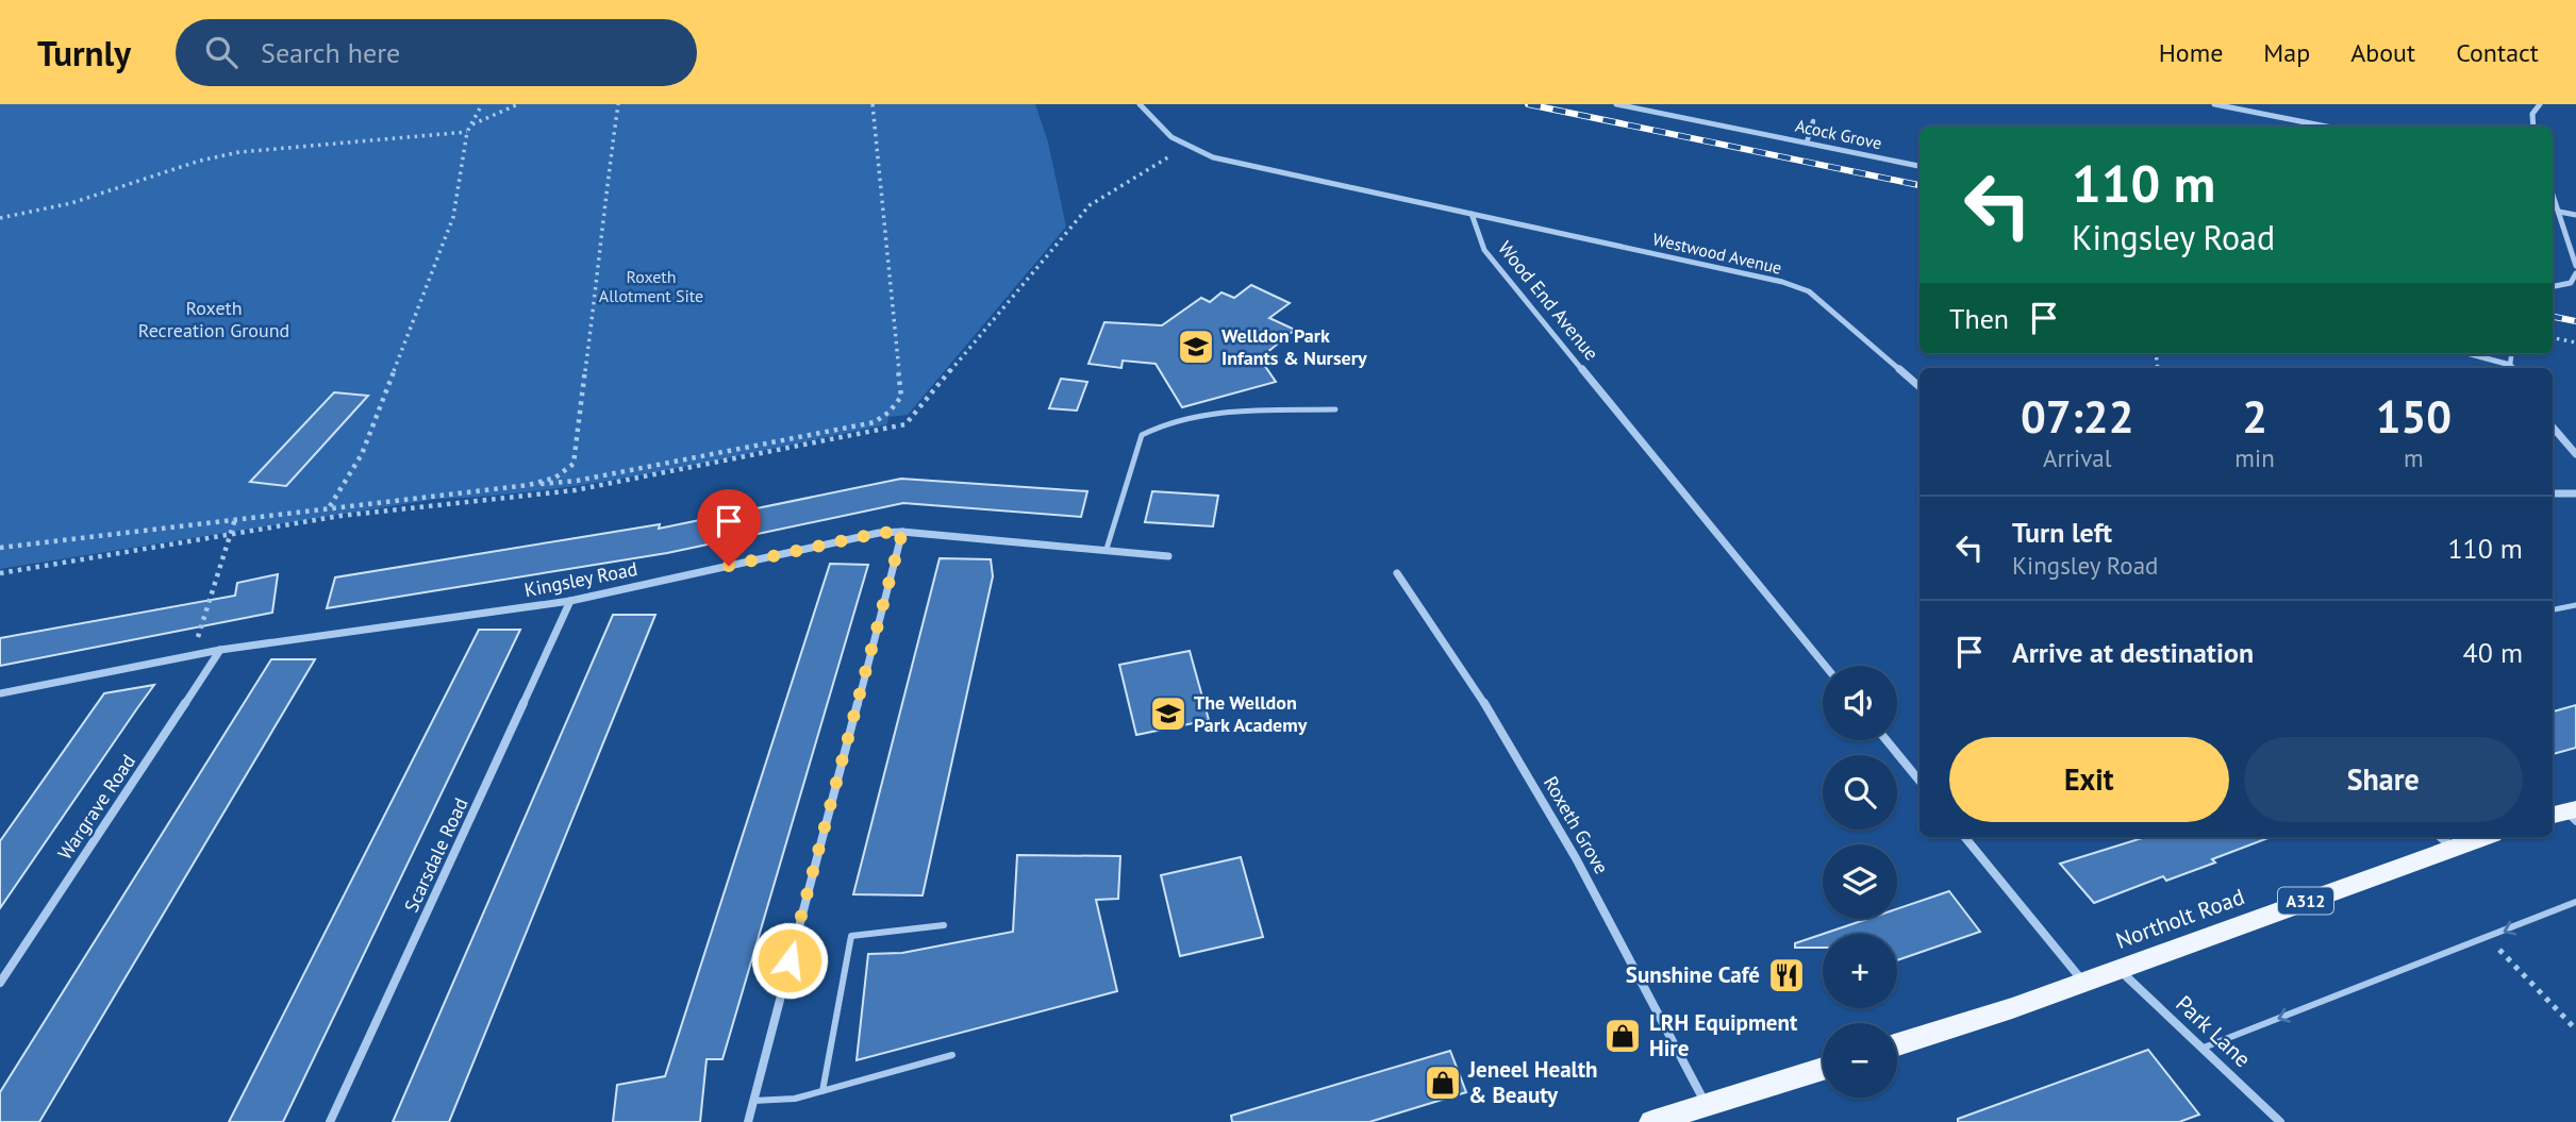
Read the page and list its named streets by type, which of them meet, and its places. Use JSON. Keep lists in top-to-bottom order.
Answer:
{
  "streets": {
    "main road": ["A312", "Northolt Road"],
    "street": [
      "Acock Grove",
      "Westwood Avenue",
      "Wood End Avenue",
      "Kingsley Road",
      "Wargrave Road",
      "Roxeth Grove",
      "Scarsdale Road",
      "Park Lane"
    ]
  },
  "crossings": [
    ["Westwood Avenue", "Wood End Avenue"],
    ["Kingsley Road", "Wargrave Road"],
    ["Kingsley Road", "Scarsdale Road"],
    ["Northolt Road", "Park Lane"]
  ],
  "parks": ["Roxeth Allotment Site", "Roxeth Recreation Ground"],
  "places": {
    "school or university": ["Welldon Park Infants & Nursery", "The Welldon Park Academy"],
    "restaurant": ["Sunshine Café"],
    "shop": ["LRH Equipment Hire", "Jeneel Health & Beauty"]
  },
  "page": {
    "header": "Turnly",
    "search": "Search here",
    "nav": [
      "Home",
      "Map",
      "About",
      "Contact"
    ],
    "turn": ["110 m", "Kingsley Road"],
    "then": "Then",
    "eta": [
      "07:22",
      "Arrival",
      "2",
      "min",
      "150",
      "m"
    ],
    "list": [
      {
        "name": "Turn left",
        "note": "Kingsley Road",
        "value": "110 m"
      },
      {
        "name": "Arrive at destination",
        "value": "40 m"
      }
    ],
    "map_buttons": ["+", "−"],
    "buttons": ["Exit", "Share"]
  }
}
